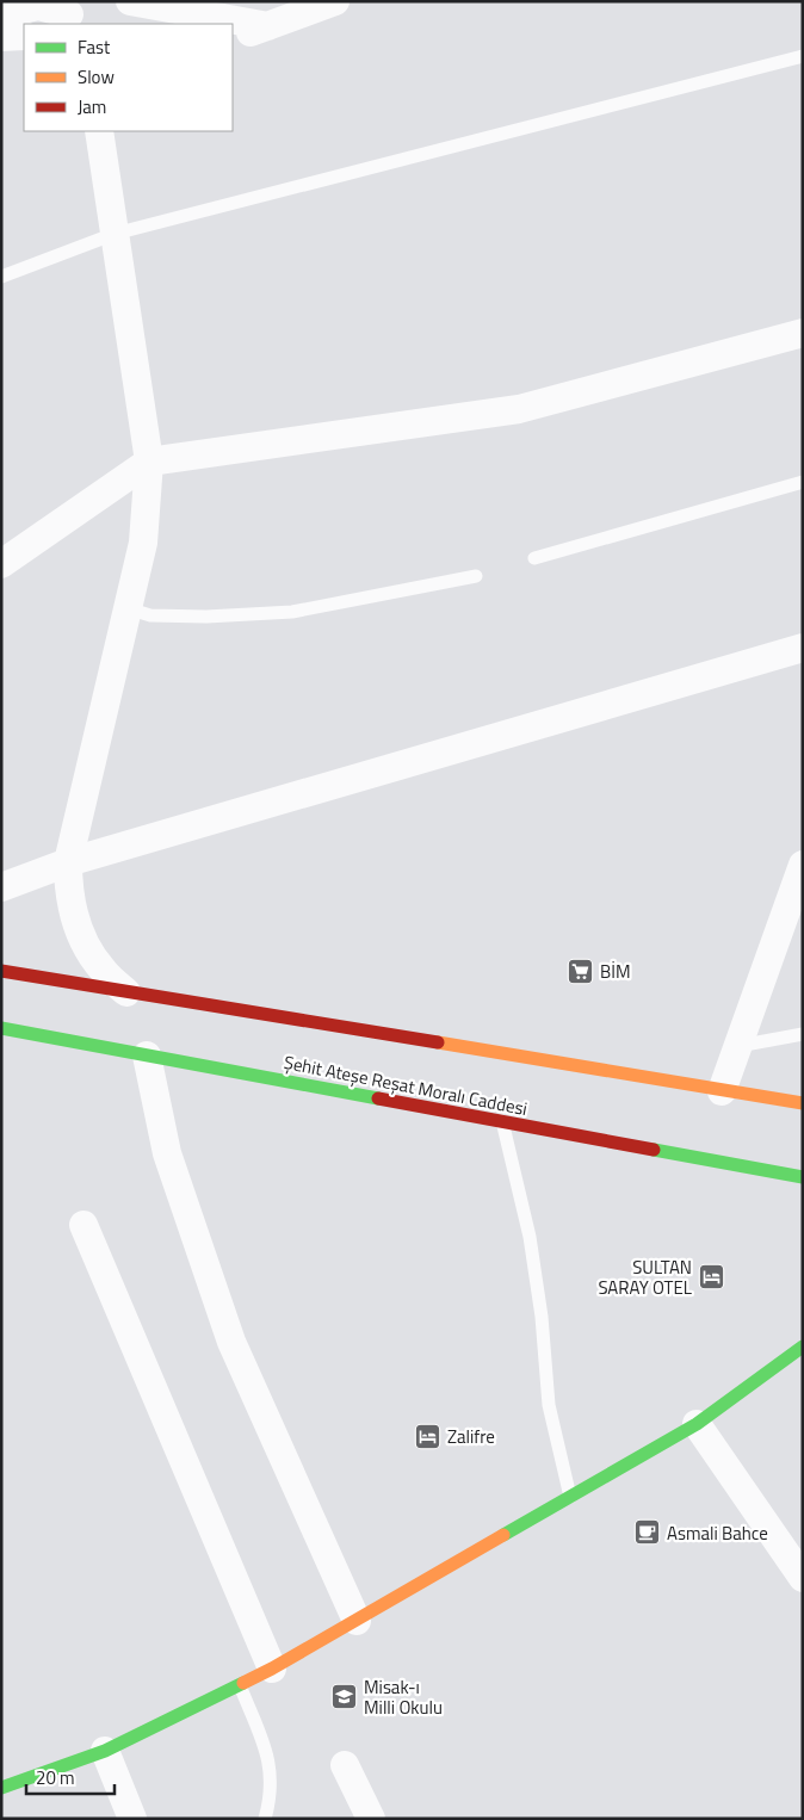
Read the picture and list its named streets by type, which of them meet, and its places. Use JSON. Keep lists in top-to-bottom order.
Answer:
{
  "streets": {
    "main road": ["Şehit Ateşe Reşat Moralı Caddesi"]
  },
  "places": {
    "supermarket": ["BİM"],
    "hotel": ["SULTAN SARAY OTEL", "Zalifre"],
    "cafe": ["Asmali Bahce"],
    "school or university": ["Misak-ı Milli Okulu"]
  },
  "legend": ["Fast", "Slow", "Jam"],
  "scale_bar": "20 m"
}
